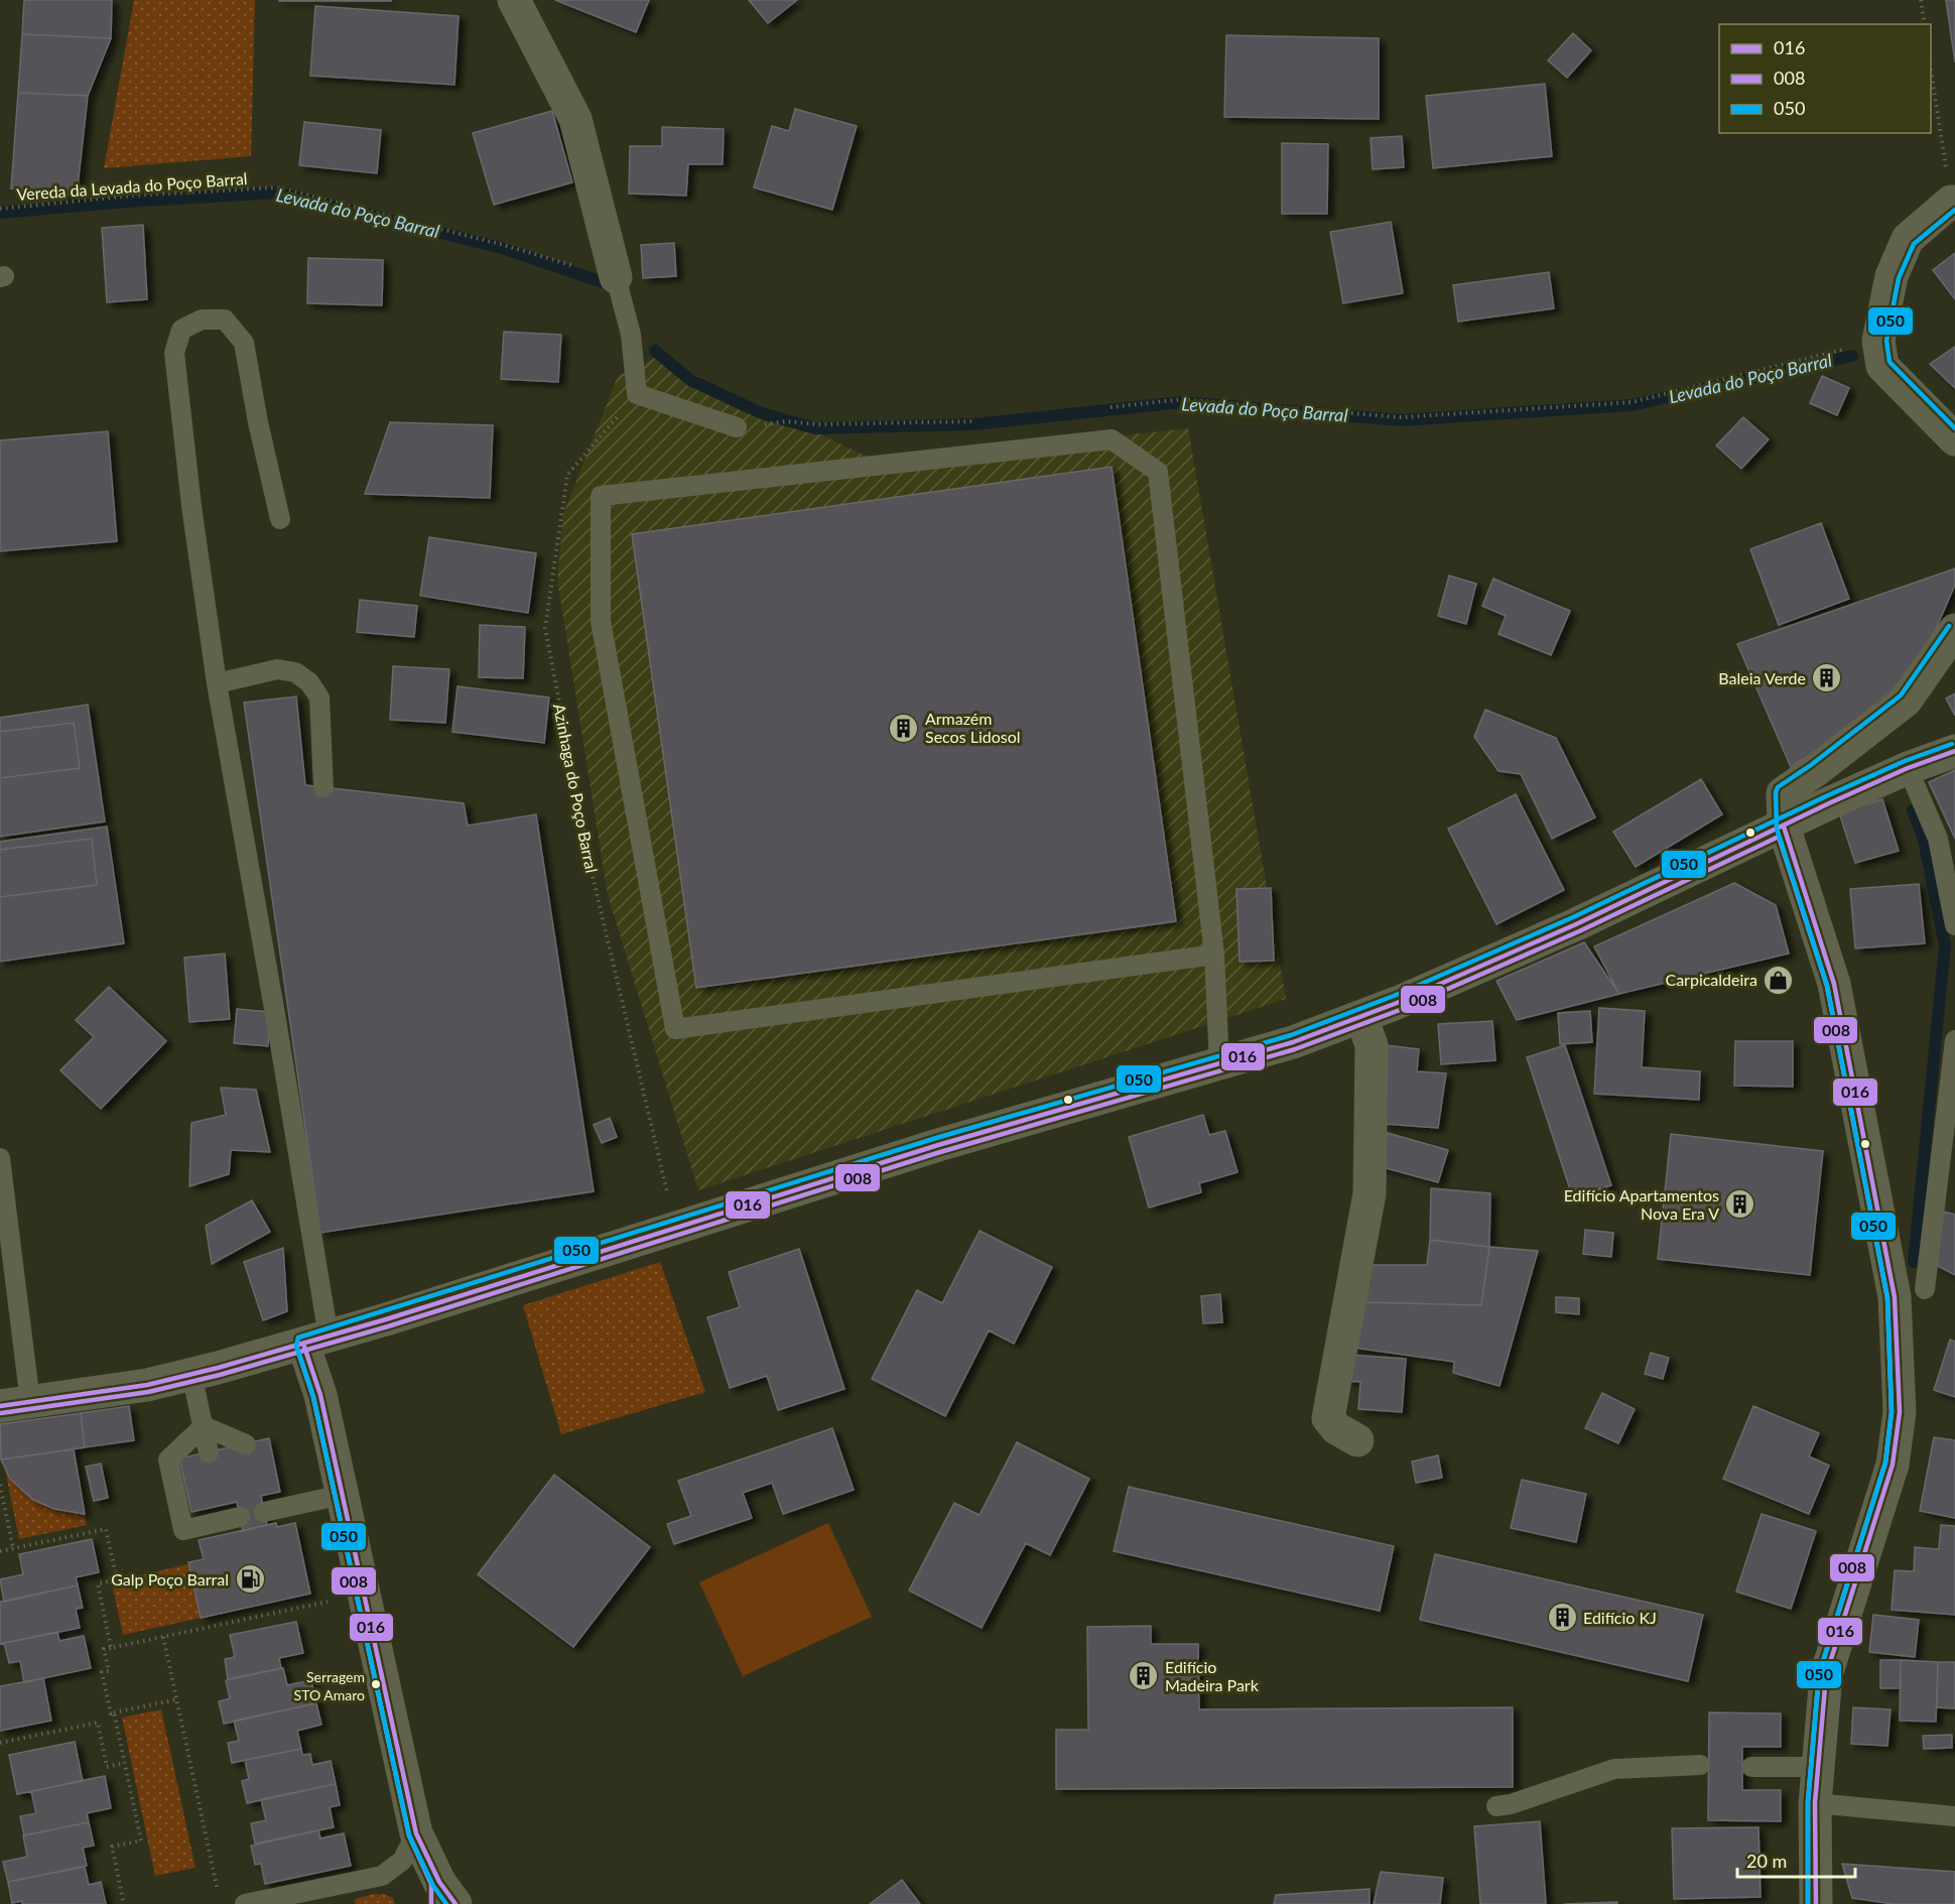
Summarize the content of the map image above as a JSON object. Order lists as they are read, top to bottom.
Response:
{
  "streets": {
    "path": ["Vereda da Levada do Poço Barral", "Azinhaga do Poço Barral"]
  },
  "water": ["Levada do Poço Barral"],
  "places": {
    "building": [
      "Baleia Verde",
      "Armazém Secos Lidosol",
      "Edifício Apartamentos Nova Era V",
      "Edifício KJ",
      "Edifício Madeira Park"
    ],
    "shop": ["Carpicaldeira"],
    "fuel station": ["Galp Poço Barral"],
    "other": ["Serragem STO Amaro"]
  },
  "lines": ["transit line 050", "transit line 016", "transit line 008"],
  "legend": ["016", "008", "050"],
  "scale_bar": "20 m"
}
